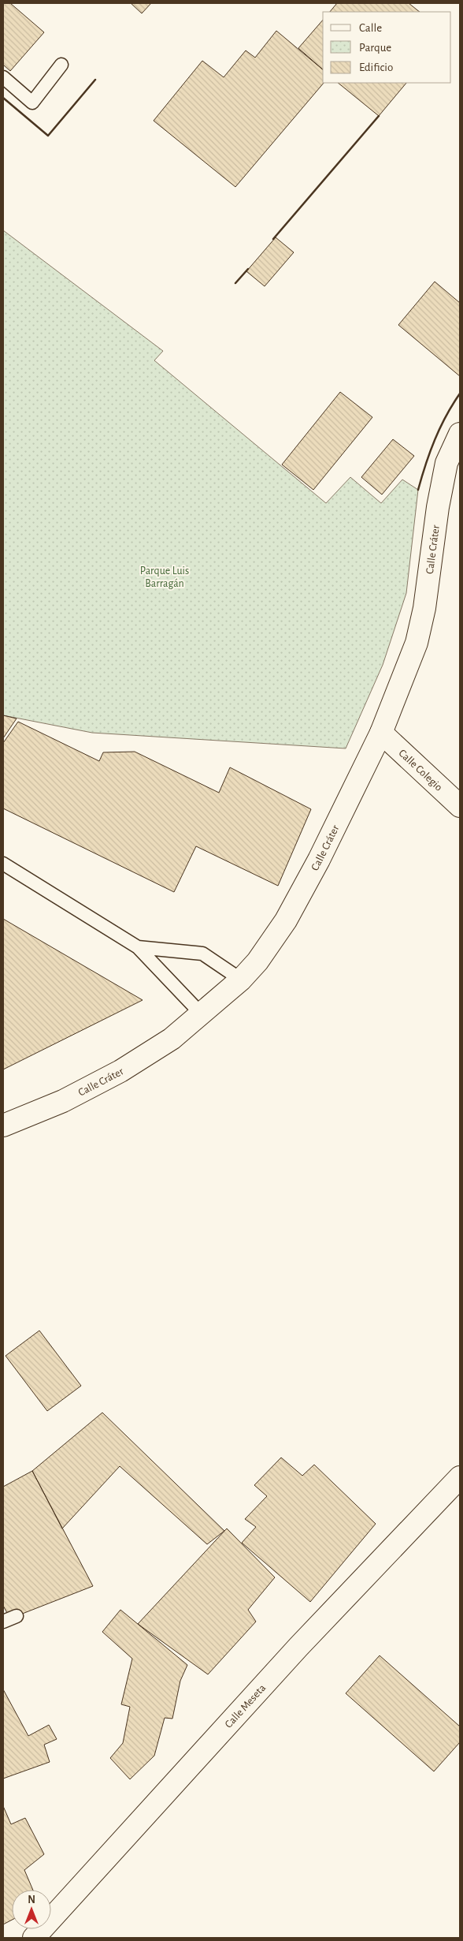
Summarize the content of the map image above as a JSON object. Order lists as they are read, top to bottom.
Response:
{
  "streets": {
    "street": ["Calle Cráter", "Calle Colegio", "Calle Meseta"]
  },
  "crossings": [
    ["Calle Cráter", "Calle Colegio"]
  ],
  "parks": ["Parque Luis Barragán"],
  "legend": ["Calle", "Parque", "Edificio"],
  "north": "top"
}
